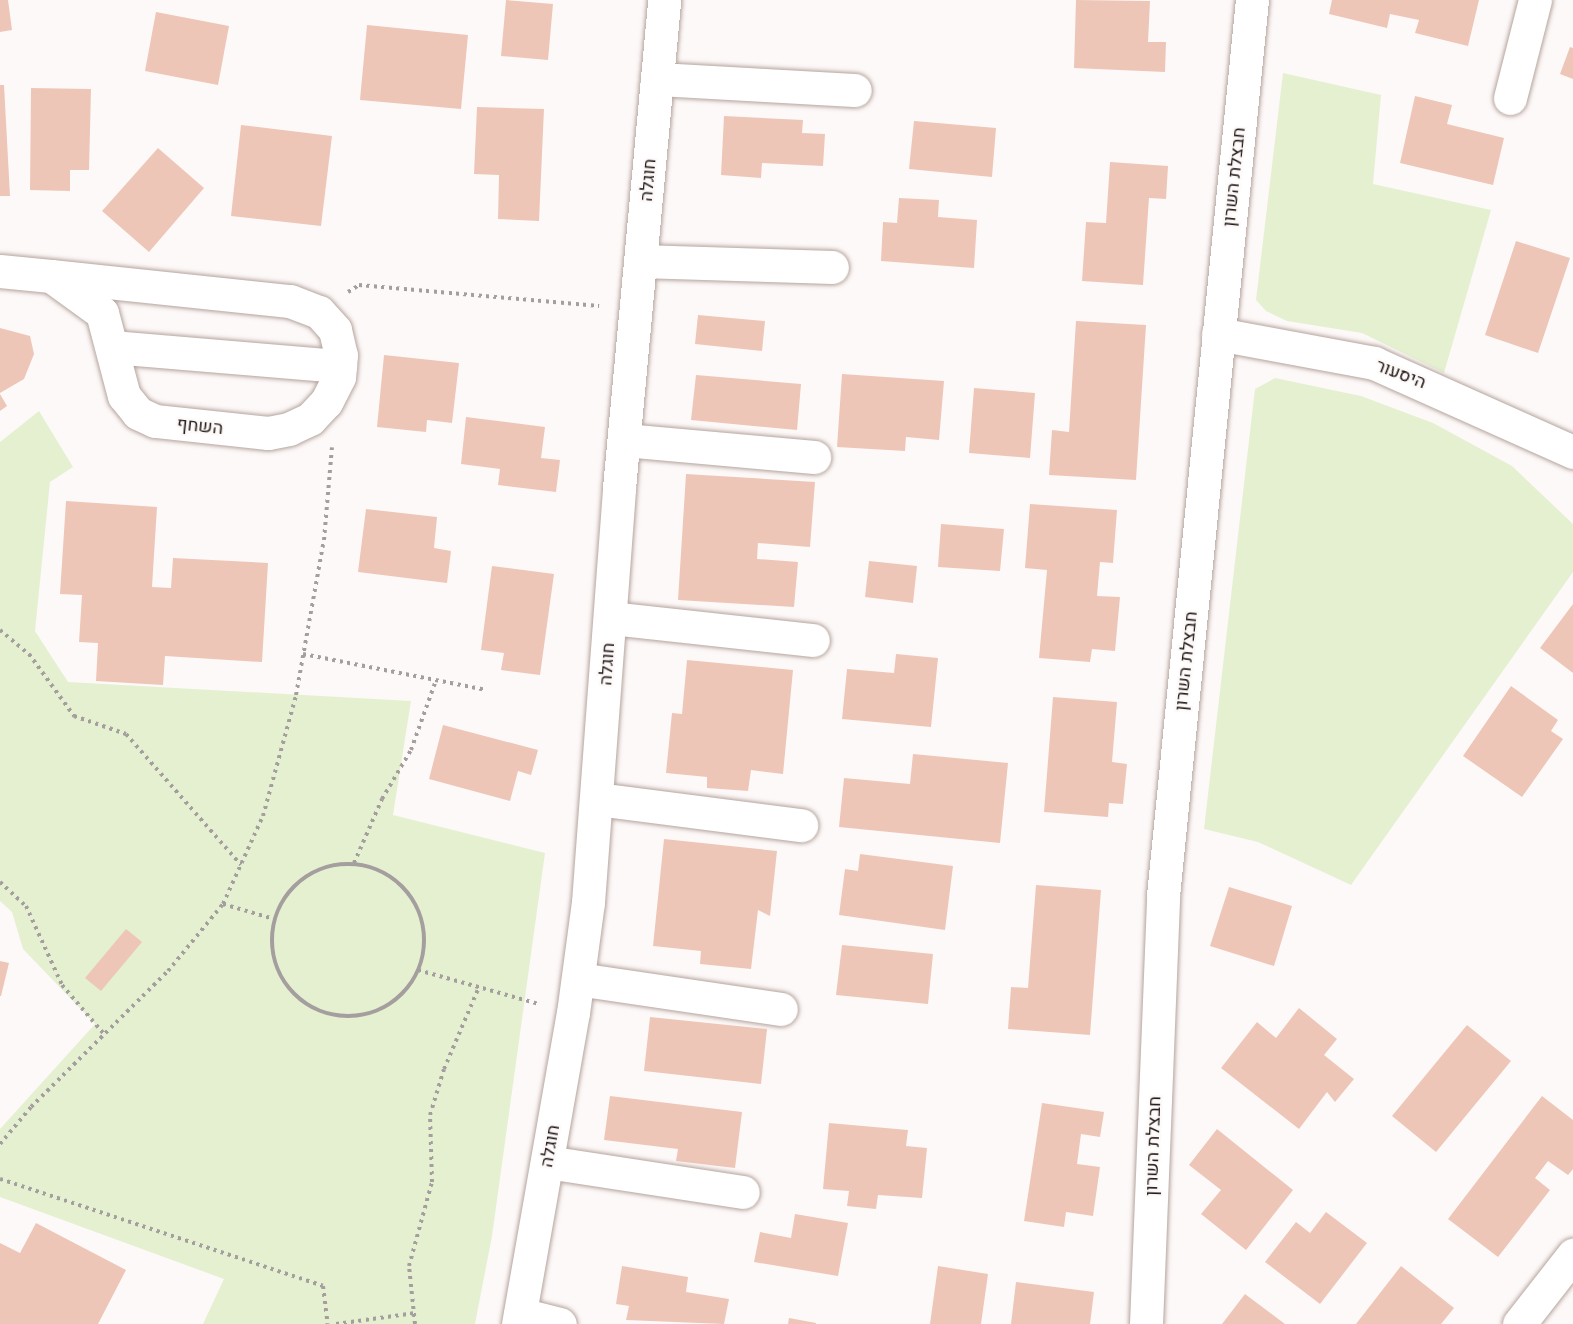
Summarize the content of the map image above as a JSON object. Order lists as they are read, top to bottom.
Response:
{
  "streets": {
    "street": [
      "חבצלת השרון",
      "חוגלה",
      "היסעור",
      "השחף"
    ]
  },
  "crossings": [
    ["חבצלת השרון", "היסעור"]
  ]
}
